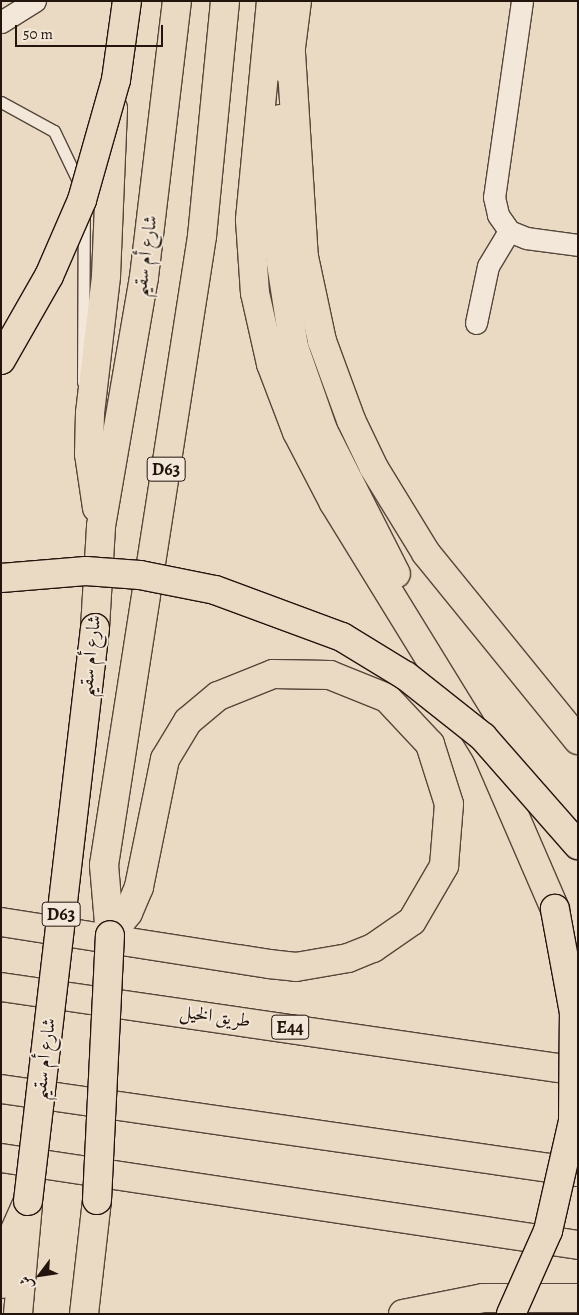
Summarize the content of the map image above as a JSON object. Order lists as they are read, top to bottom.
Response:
{
  "streets": {
    "main road": [
      "شارع أم سقيم",
      "D63",
      "طريق الخيل",
      "E44"
    ]
  },
  "scale_bar": "50 m",
  "north": "bottom left"
}
